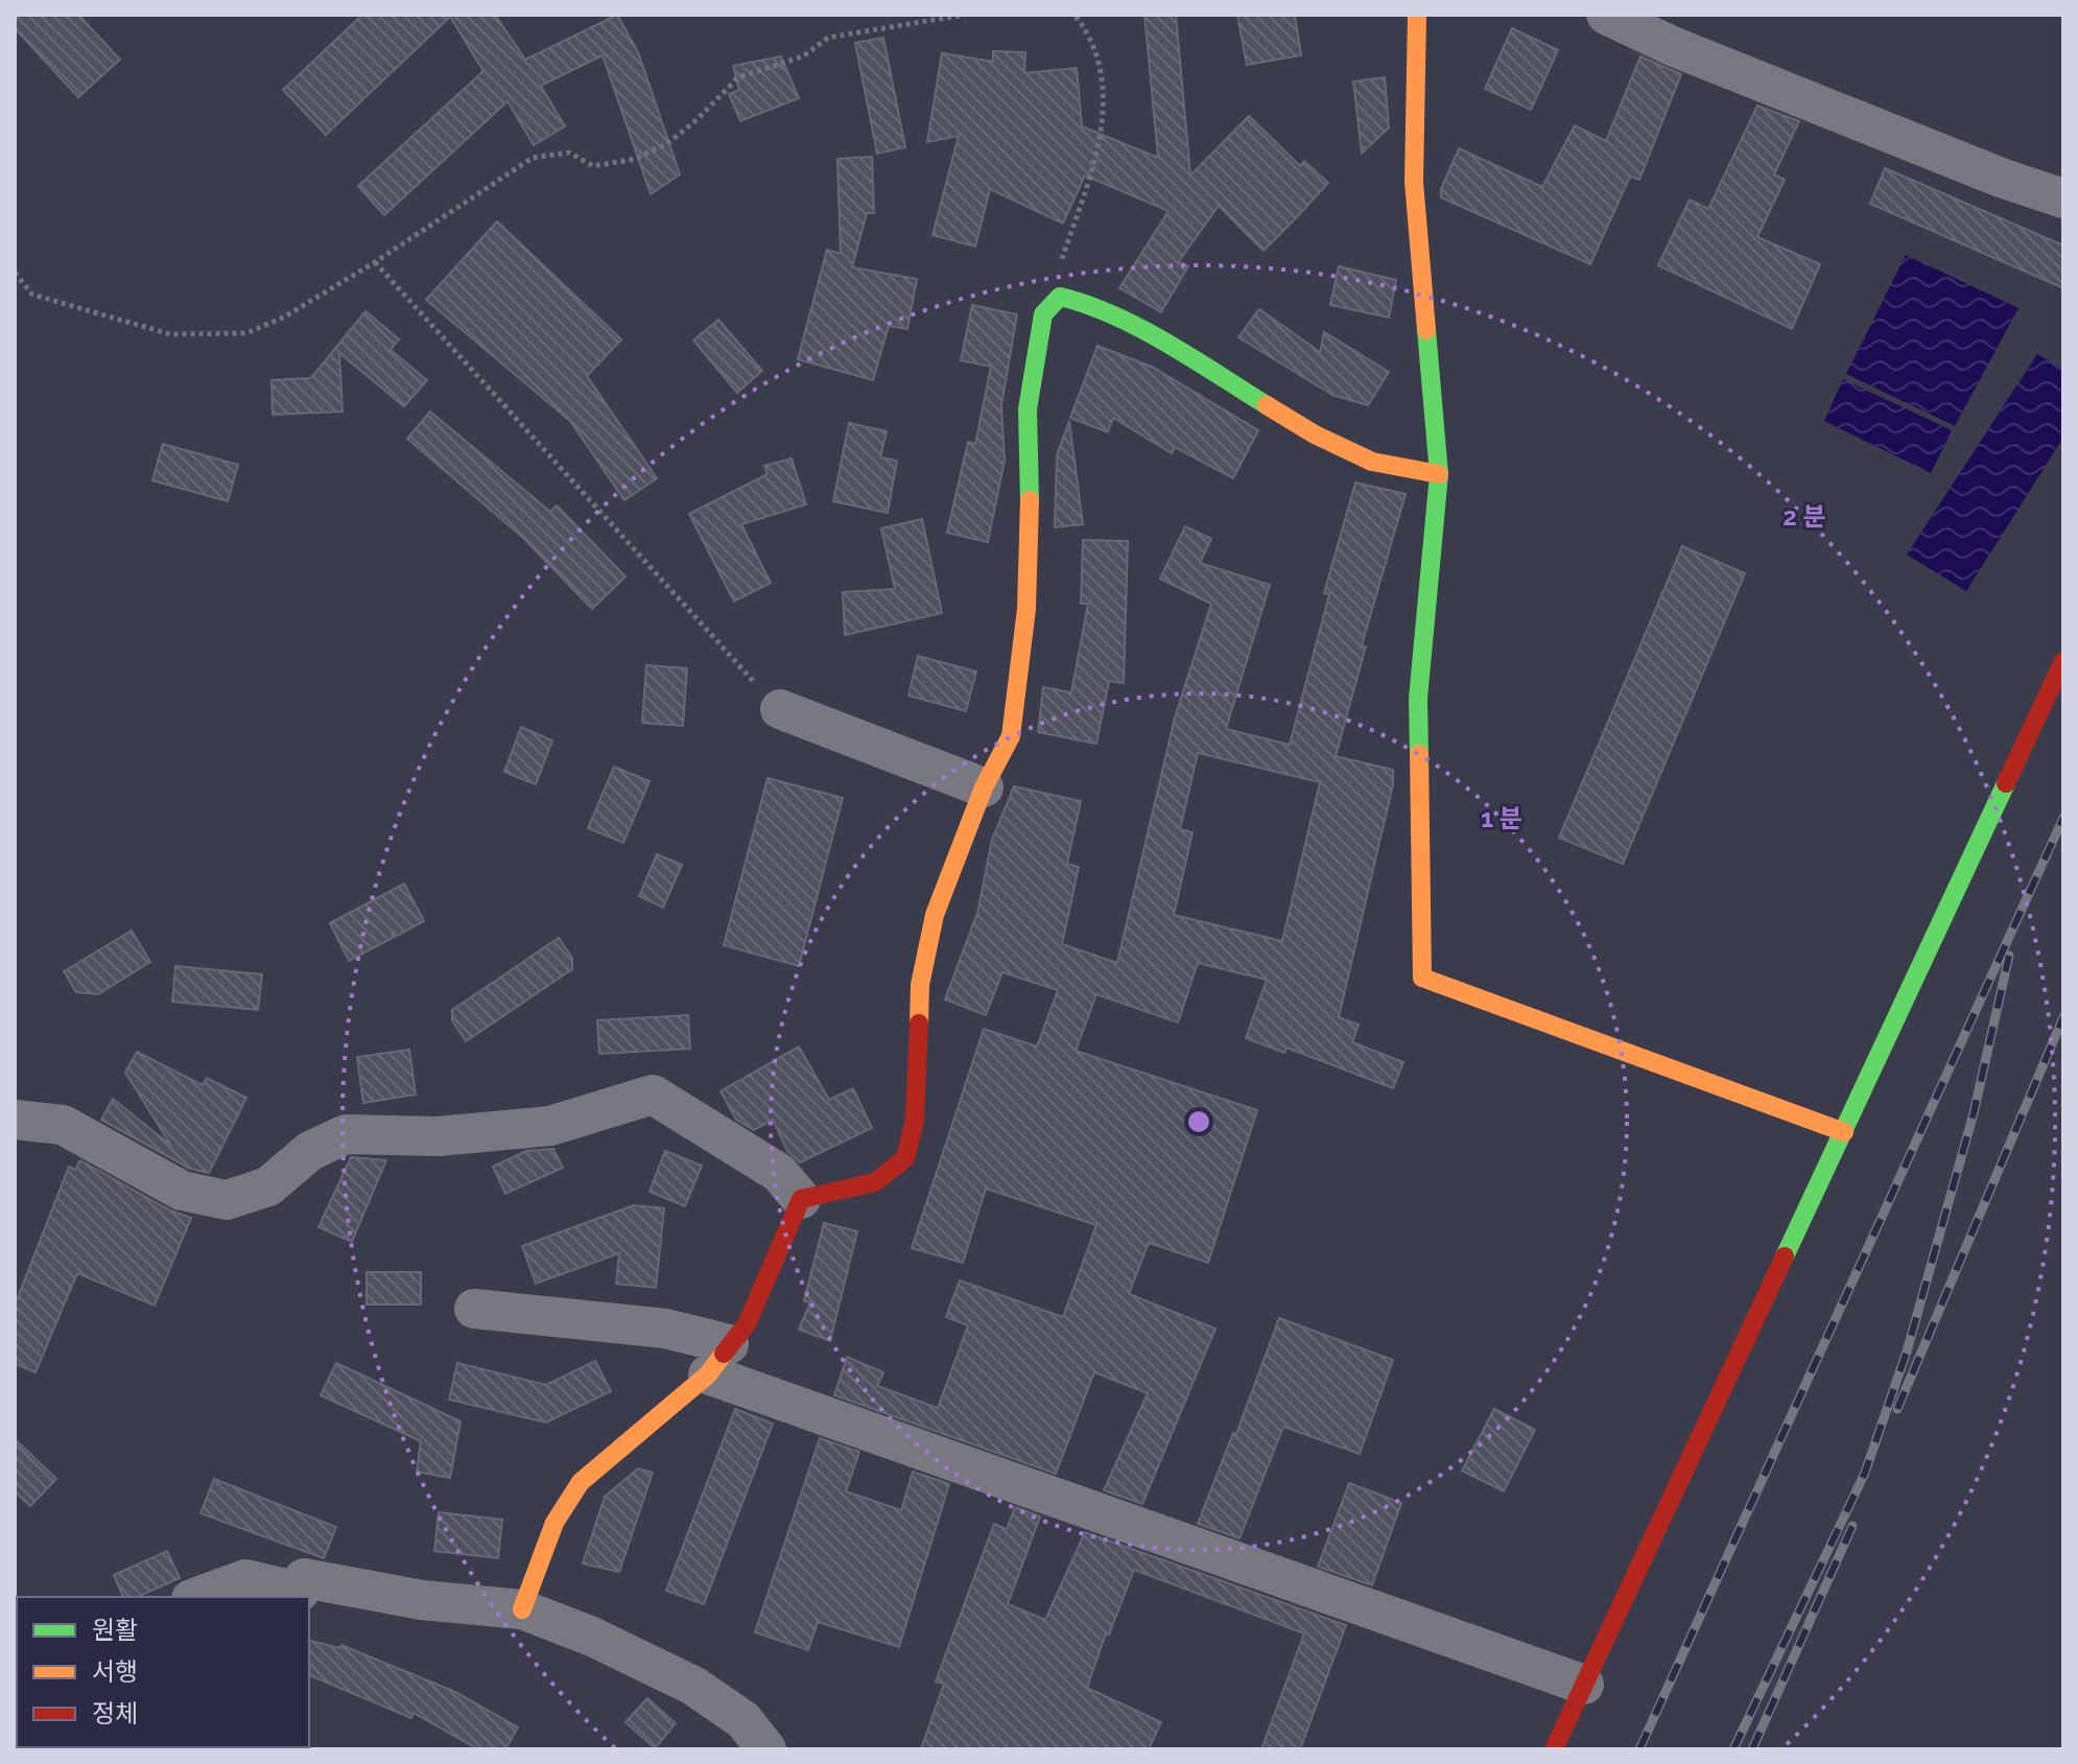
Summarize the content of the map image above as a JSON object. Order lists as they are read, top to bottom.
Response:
{
  "legend": ["원활", "서행", "정체"],
  "rings": ["2 분", "1 분"]
}
